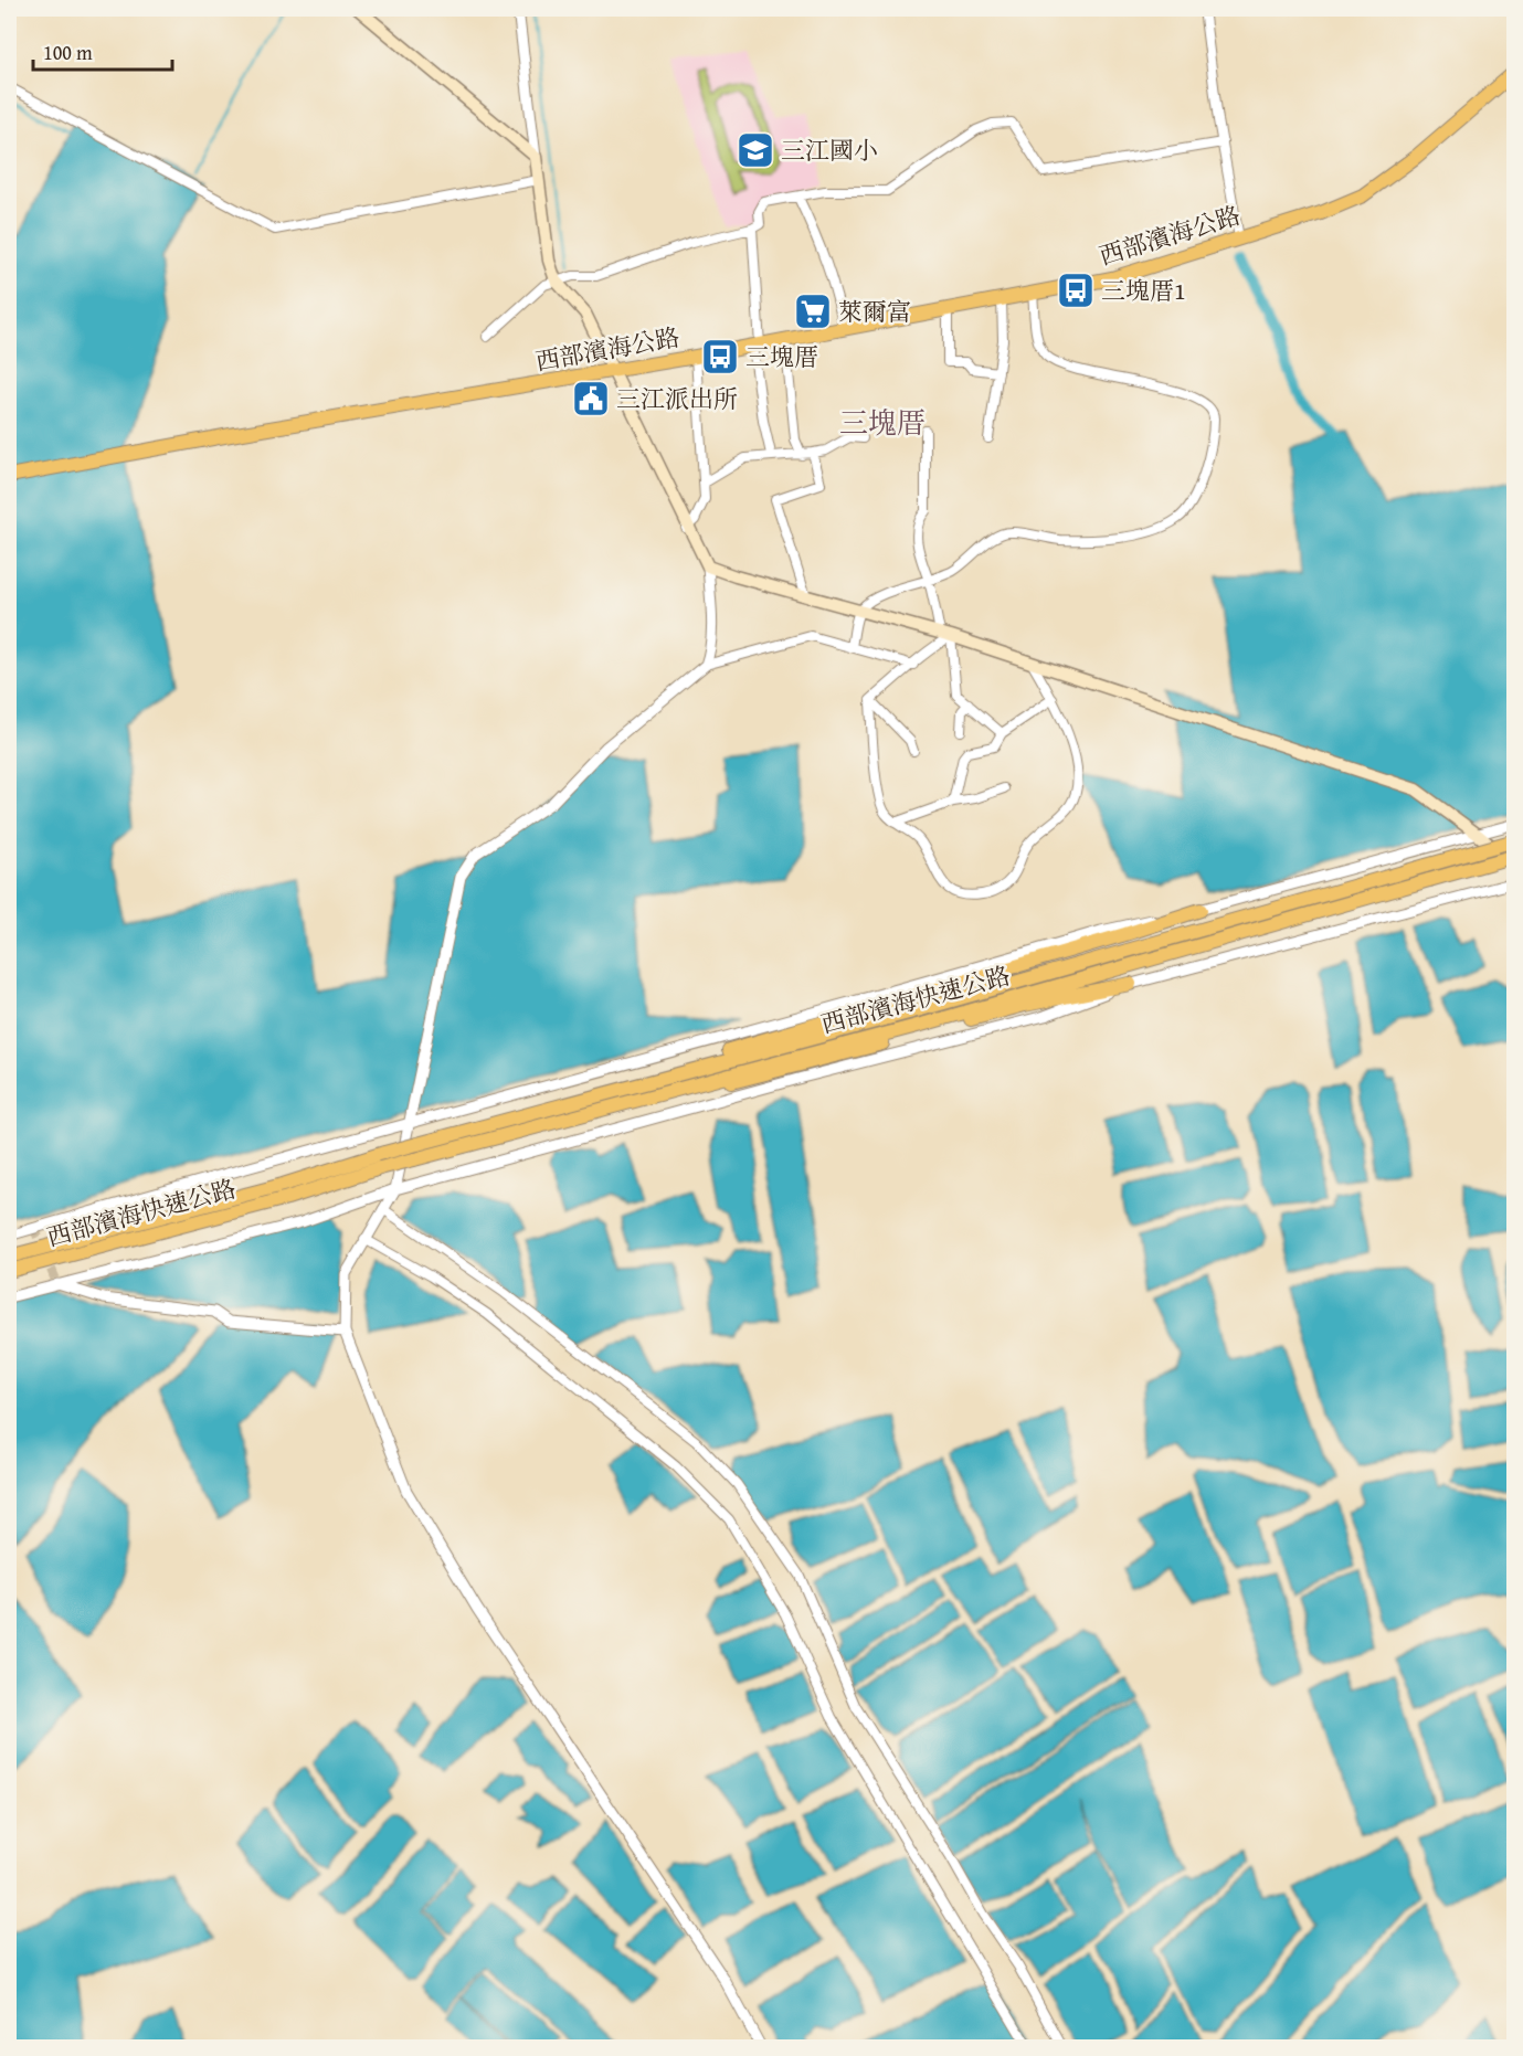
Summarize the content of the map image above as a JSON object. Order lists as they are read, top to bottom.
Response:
{
  "streets": {
    "main road": ["西部濱海公路", "西部濱海快速公路"]
  },
  "districts": ["三塊厝"],
  "places": {
    "school or university": ["三江國小"],
    "bus stop": ["三塊厝1", "三塊厝"],
    "supermarket": ["萊爾富"],
    "public building": ["三江派出所"]
  },
  "scale_bar": "100 m"
}
